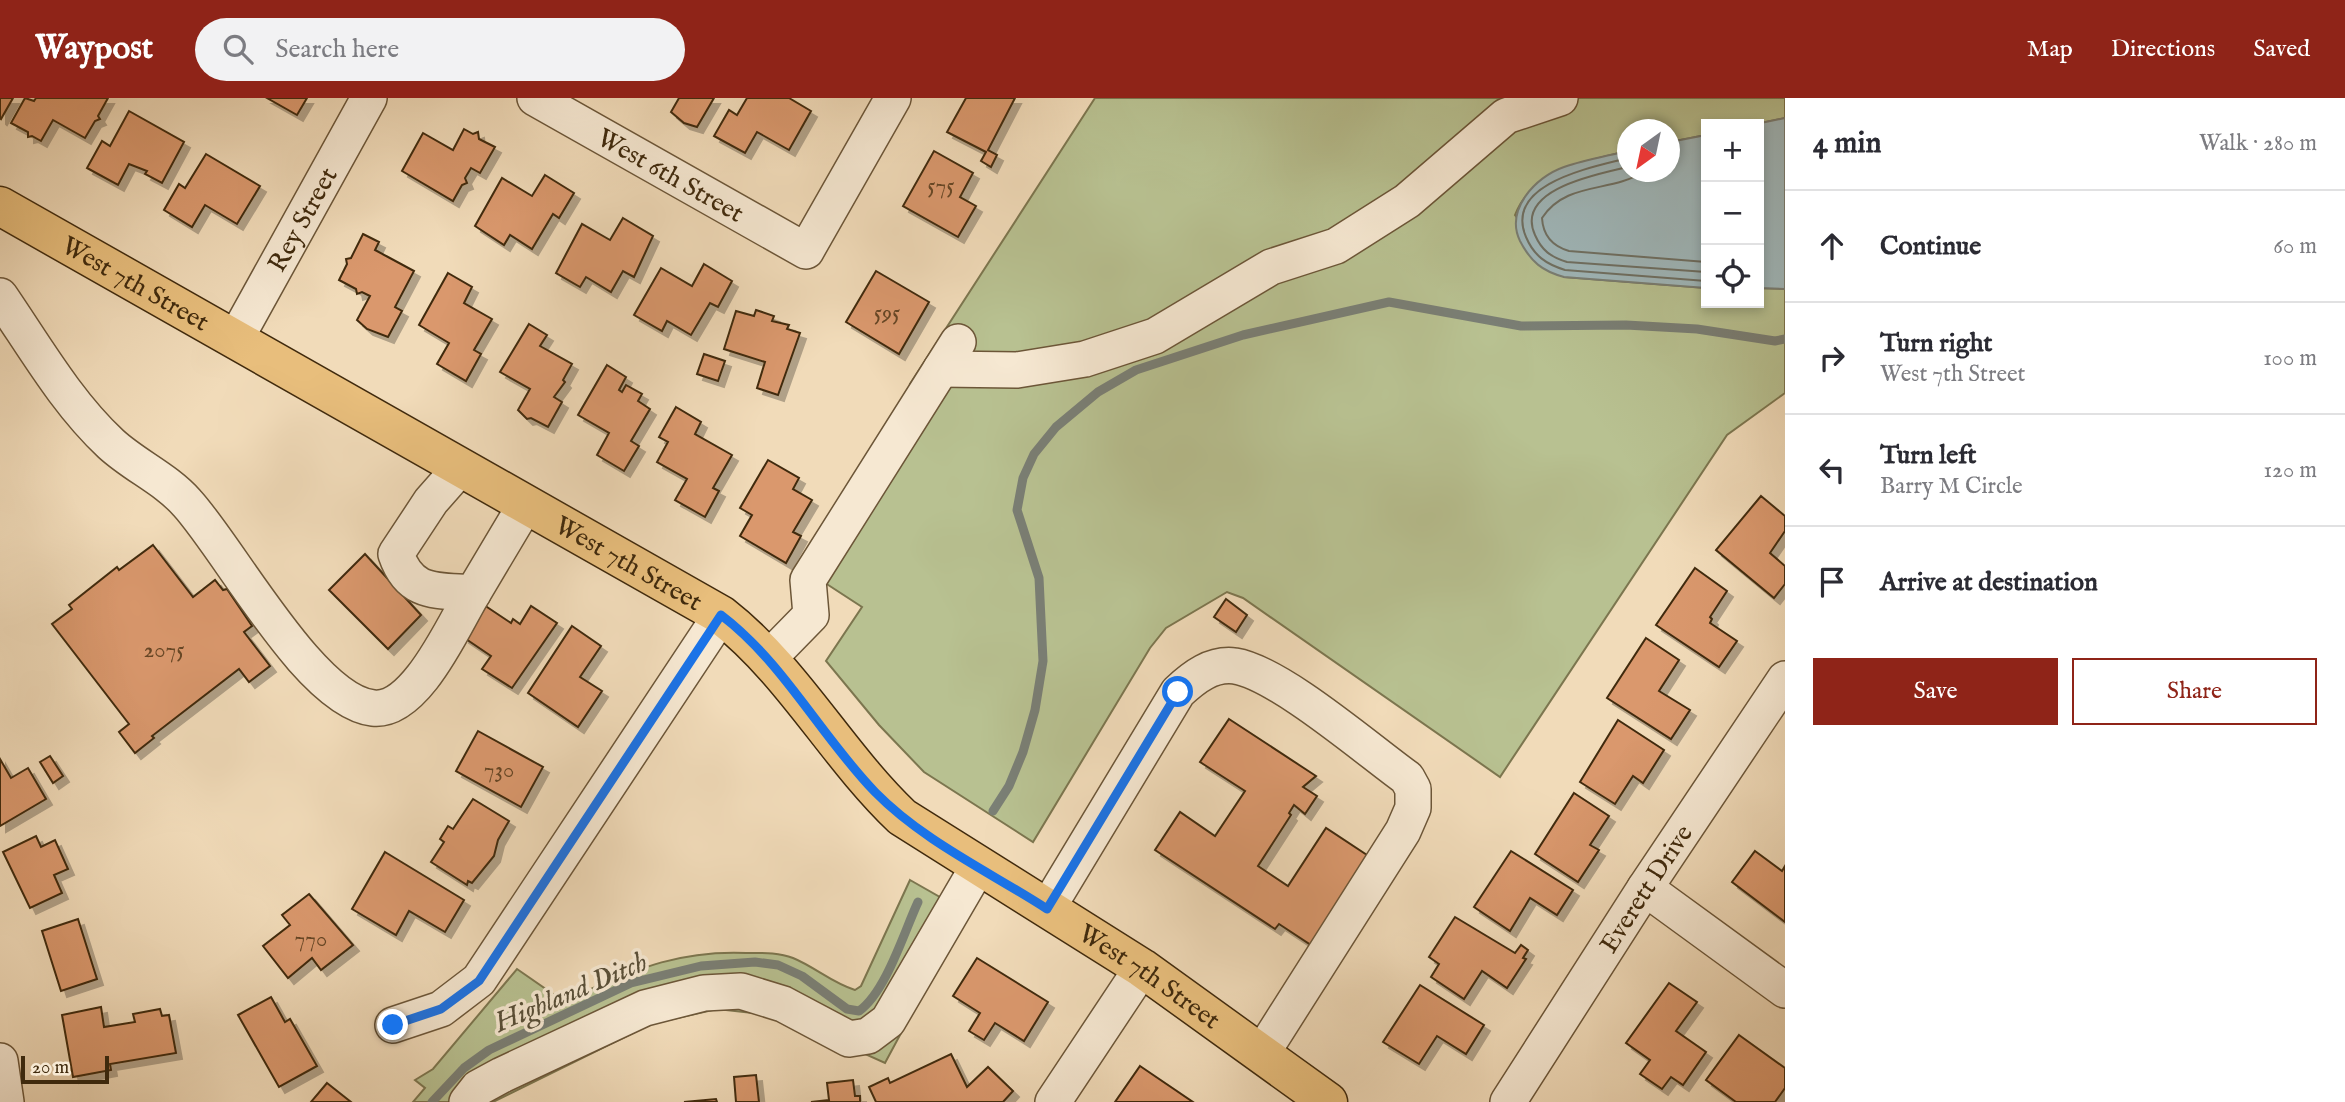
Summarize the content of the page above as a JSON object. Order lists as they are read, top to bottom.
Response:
{
  "streets": {
    "main road": ["West 7th Street"],
    "street": ["West 6th Street", "Rey Street", "Everett Drive"]
  },
  "crossings": [
    ["Rey Street", "West 7th Street"]
  ],
  "water": ["Highland Ditch"],
  "house_numbers": [
    "575",
    "595",
    "2075",
    "730",
    "770"
  ],
  "scale_bar": "20 m",
  "north": "bottom left",
  "page": {
    "header": "Waypost",
    "search": "Search here",
    "nav": ["Map", "Directions", "Saved"],
    "heading": ["4 min", "Walk · 280 m"],
    "map_buttons": ["+", "−"],
    "list": [
      ["Continue", "60 m"],
      ["Turn right", "West 7th Street", "100 m"],
      ["Turn left", "Barry M Circle", "120 m"],
      "Arrive at destination"
    ],
    "buttons": ["Save", "Share"],
    "scale": "20 m"
  }
}
